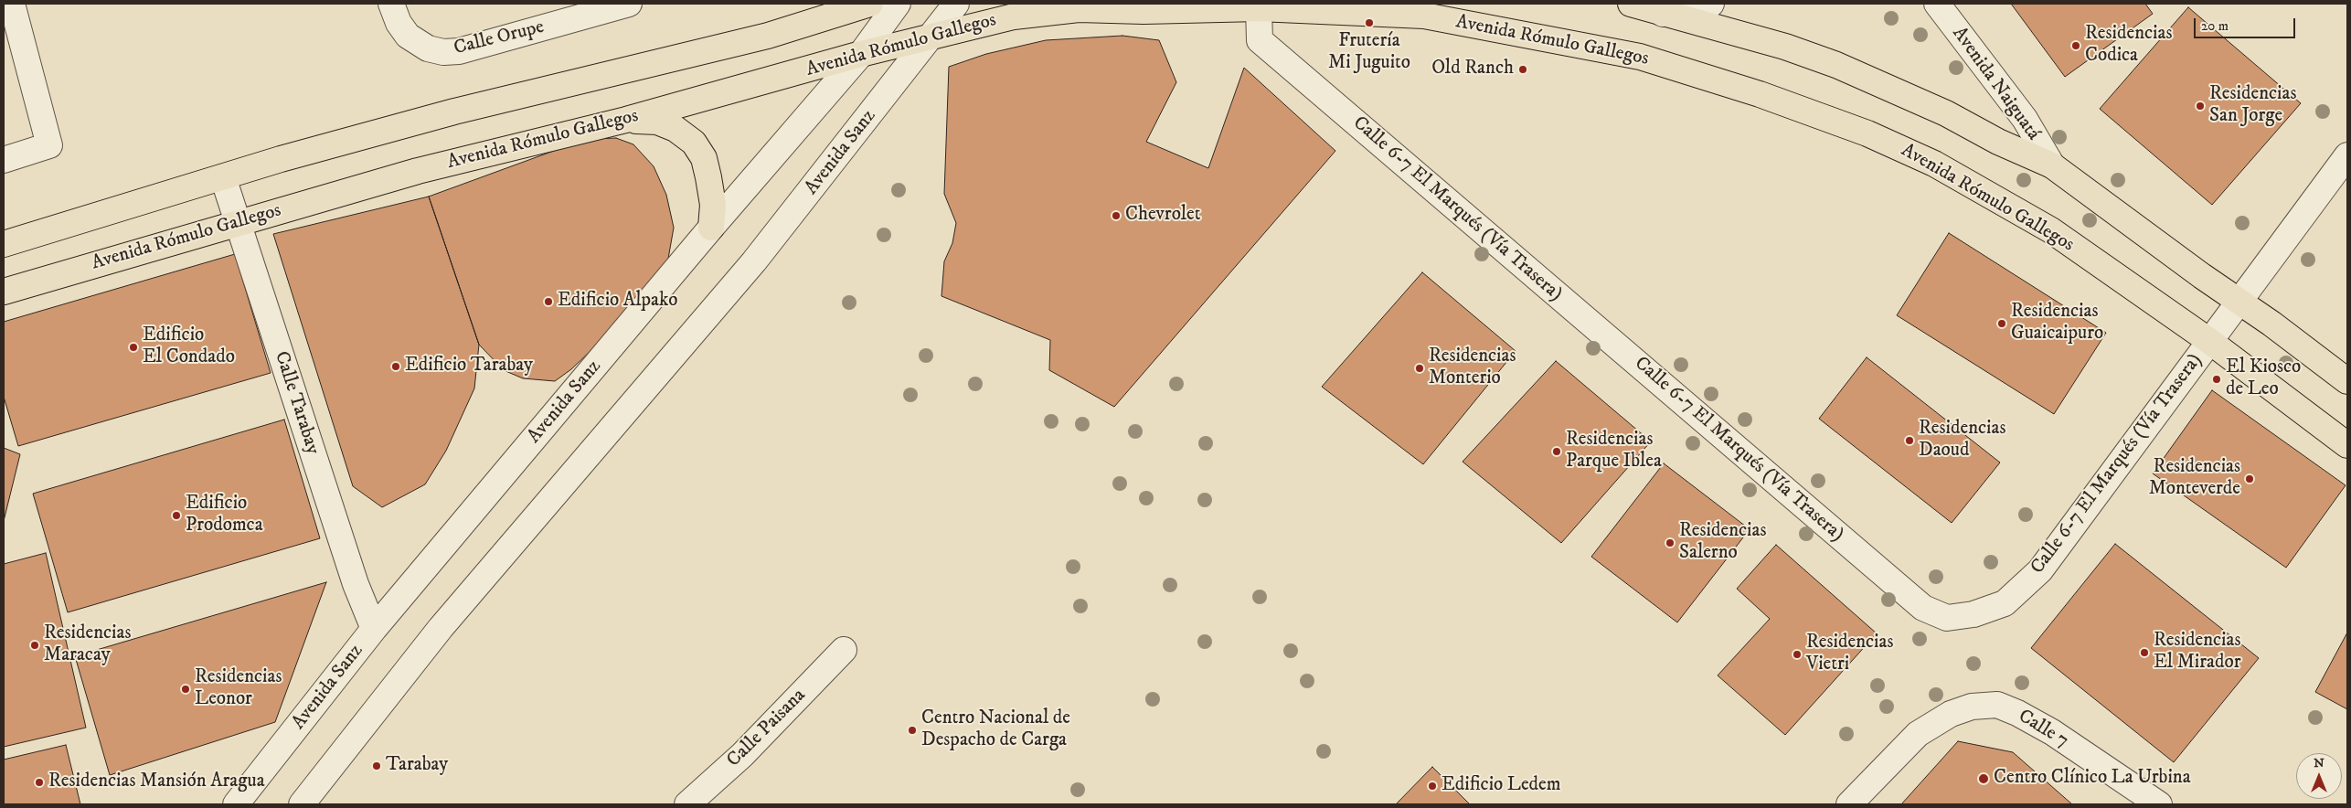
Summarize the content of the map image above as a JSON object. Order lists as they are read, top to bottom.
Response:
{
  "streets": {
    "main road": ["Avenida Rómulo Gallegos"],
    "street": [
      "Calle Orupe",
      "Avenida Naiguatá",
      "Avenida Sanz",
      "Calle 6-7 El Marqués (Vía Trasera)",
      "Calle Tarabay",
      "Calle Paisana",
      "Calle 7"
    ]
  },
  "crossings": [
    ["Avenida Rómulo Gallegos", "Avenida Sanz"],
    ["Avenida Rómulo Gallegos", "Calle 6-7 El Marqués (Vía Trasera)"],
    ["Avenida Rómulo Gallegos", "Calle Tarabay"],
    ["Avenida Sanz", "Calle Tarabay"]
  ],
  "places": [
    "Frutería Mi Juguito",
    "Residencias Codica",
    "Old Ranch",
    "Residencias San Jorge",
    "Chevrolet",
    "Edificio Alpako",
    "Residencias Guaicaipuro",
    "Edificio El Condado",
    "Edificio Tarabay",
    "Residencias Monterio",
    "El Kiosco de Leo",
    "Residencias Daoud",
    "Residencias Parque Iblea",
    "Residencias Monteverde",
    "Edificio Prodomca",
    "Residencias Salerno",
    "Residencias Maracay",
    "Residencias El Mirador",
    "Residencias Vietri",
    "Residencias Leonor",
    "Centro Nacional de Despacho de Carga",
    "Tarabay",
    "Centro Clínico La Urbina",
    "Residencias Mansión Aragua",
    "Edificio Ledem"
  ],
  "scale_bar": "20 m",
  "north": "top"
}
